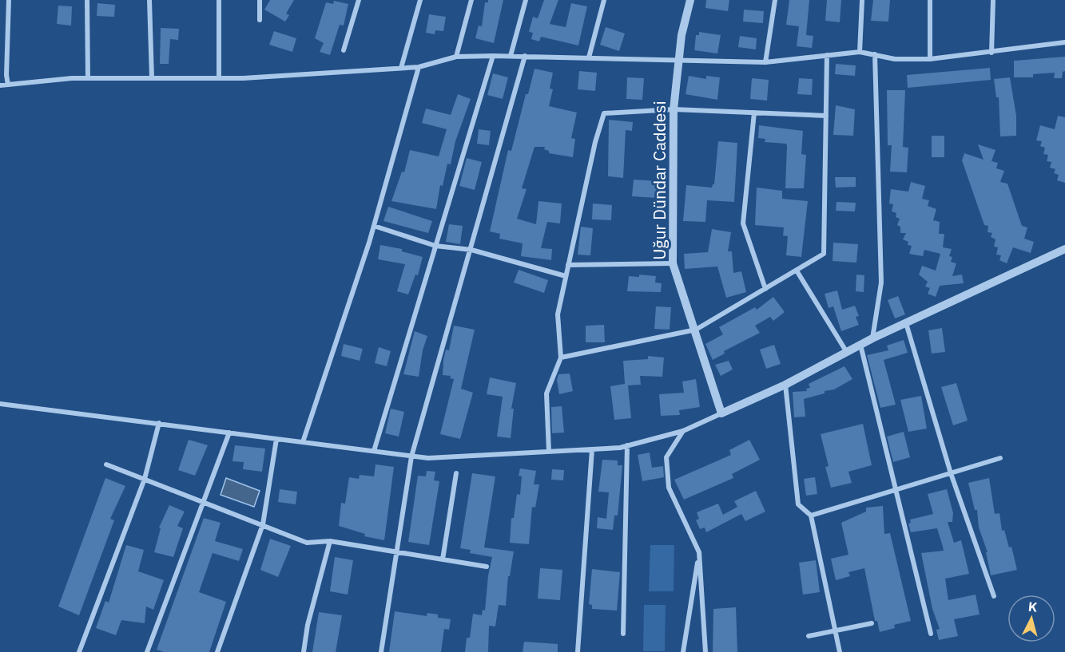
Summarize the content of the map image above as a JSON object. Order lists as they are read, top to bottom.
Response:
{
  "streets": {
    "street": ["Uğur Dündar Caddesi"]
  },
  "north": "top"
}
